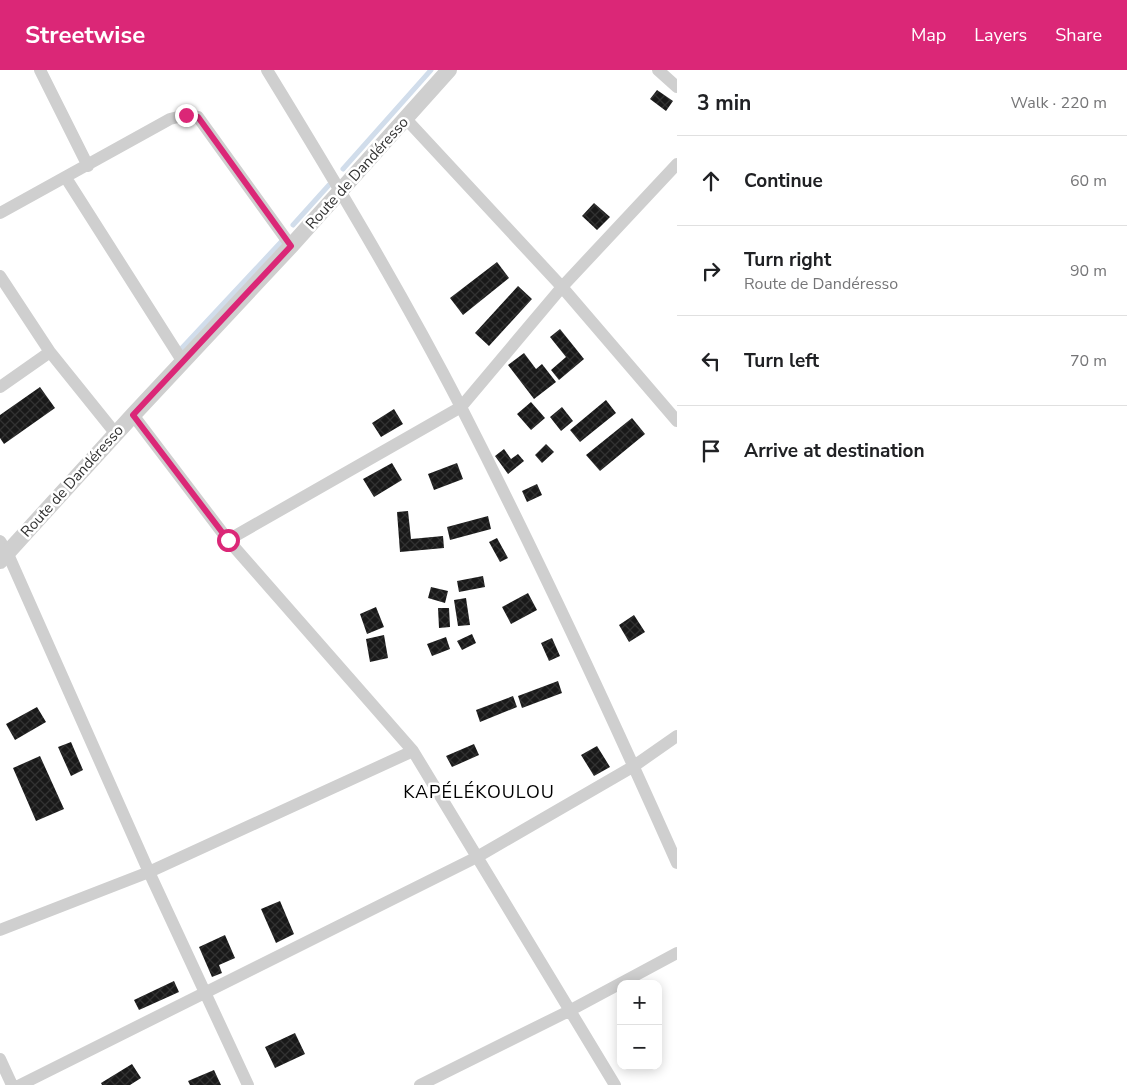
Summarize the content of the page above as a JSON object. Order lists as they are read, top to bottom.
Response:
{
  "streets": {
    "street": ["Route de Dandéresso"]
  },
  "districts": ["KAPÉLÉKOULOU"],
  "page": {
    "header": "Streetwise",
    "nav": ["Map", "Layers", "Share"],
    "heading": ["3 min", "Walk · 220 m"],
    "list": [
      ["Continue", "60 m"],
      ["Turn right", "Route de Dandéresso", "90 m"],
      ["Turn left", "70 m"],
      "Arrive at destination"
    ],
    "map_buttons": ["+", "−"]
  }
}
